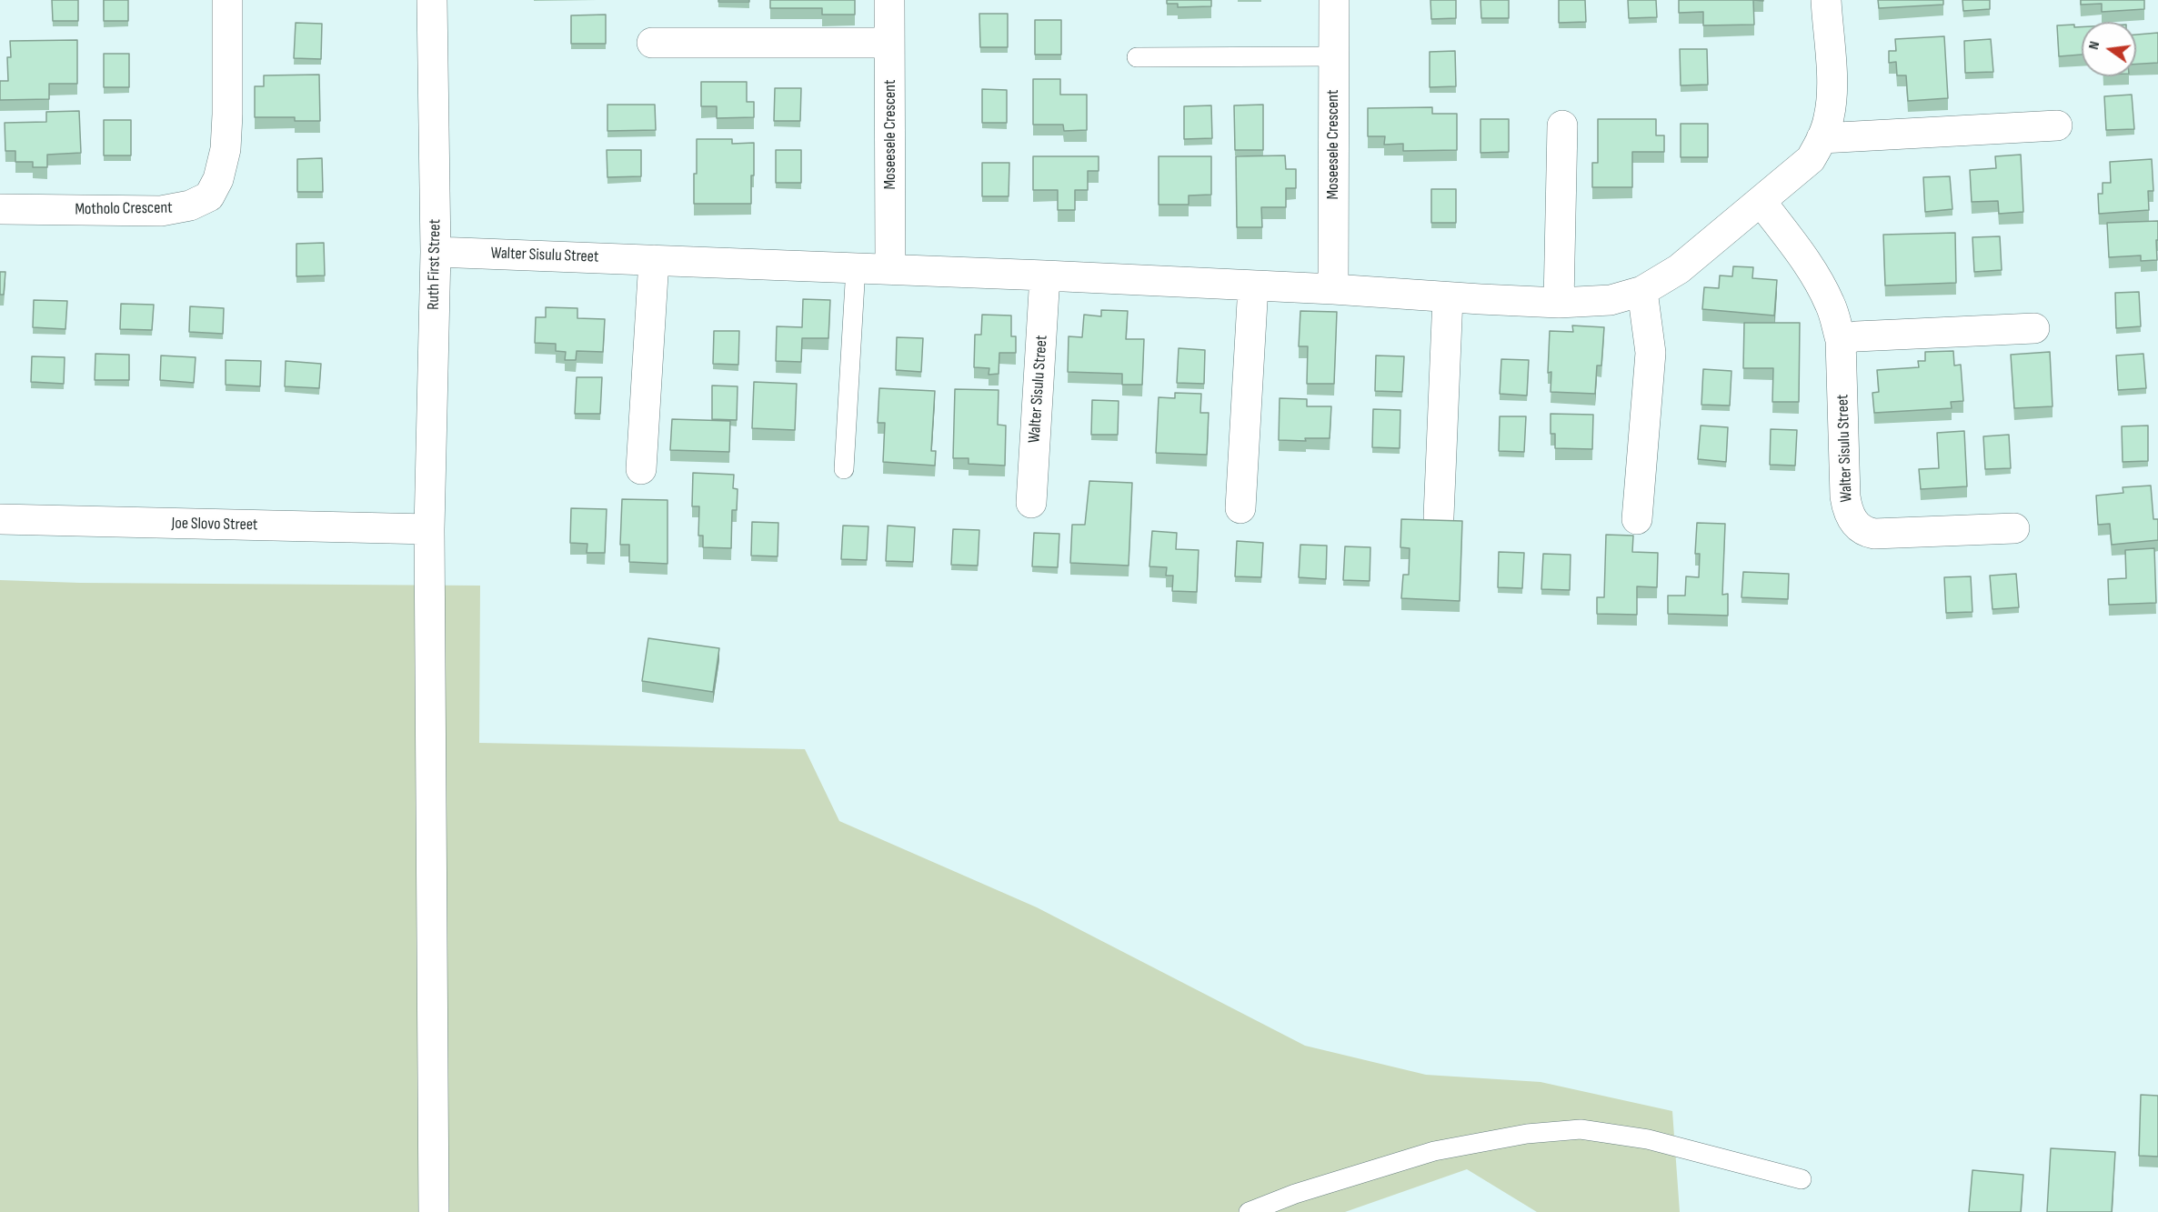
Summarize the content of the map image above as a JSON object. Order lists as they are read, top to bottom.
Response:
{
  "streets": {
    "street": [
      "Moseesele Crescent",
      "Motholo Crescent",
      "Walter Sisulu Street",
      "Ruth First Street",
      "Joe Slovo Street"
    ]
  },
  "crossings": [
    ["Moseesele Crescent", "Walter Sisulu Street"],
    ["Walter Sisulu Street", "Ruth First Street"],
    ["Ruth First Street", "Joe Slovo Street"]
  ],
  "north": "left"
}
